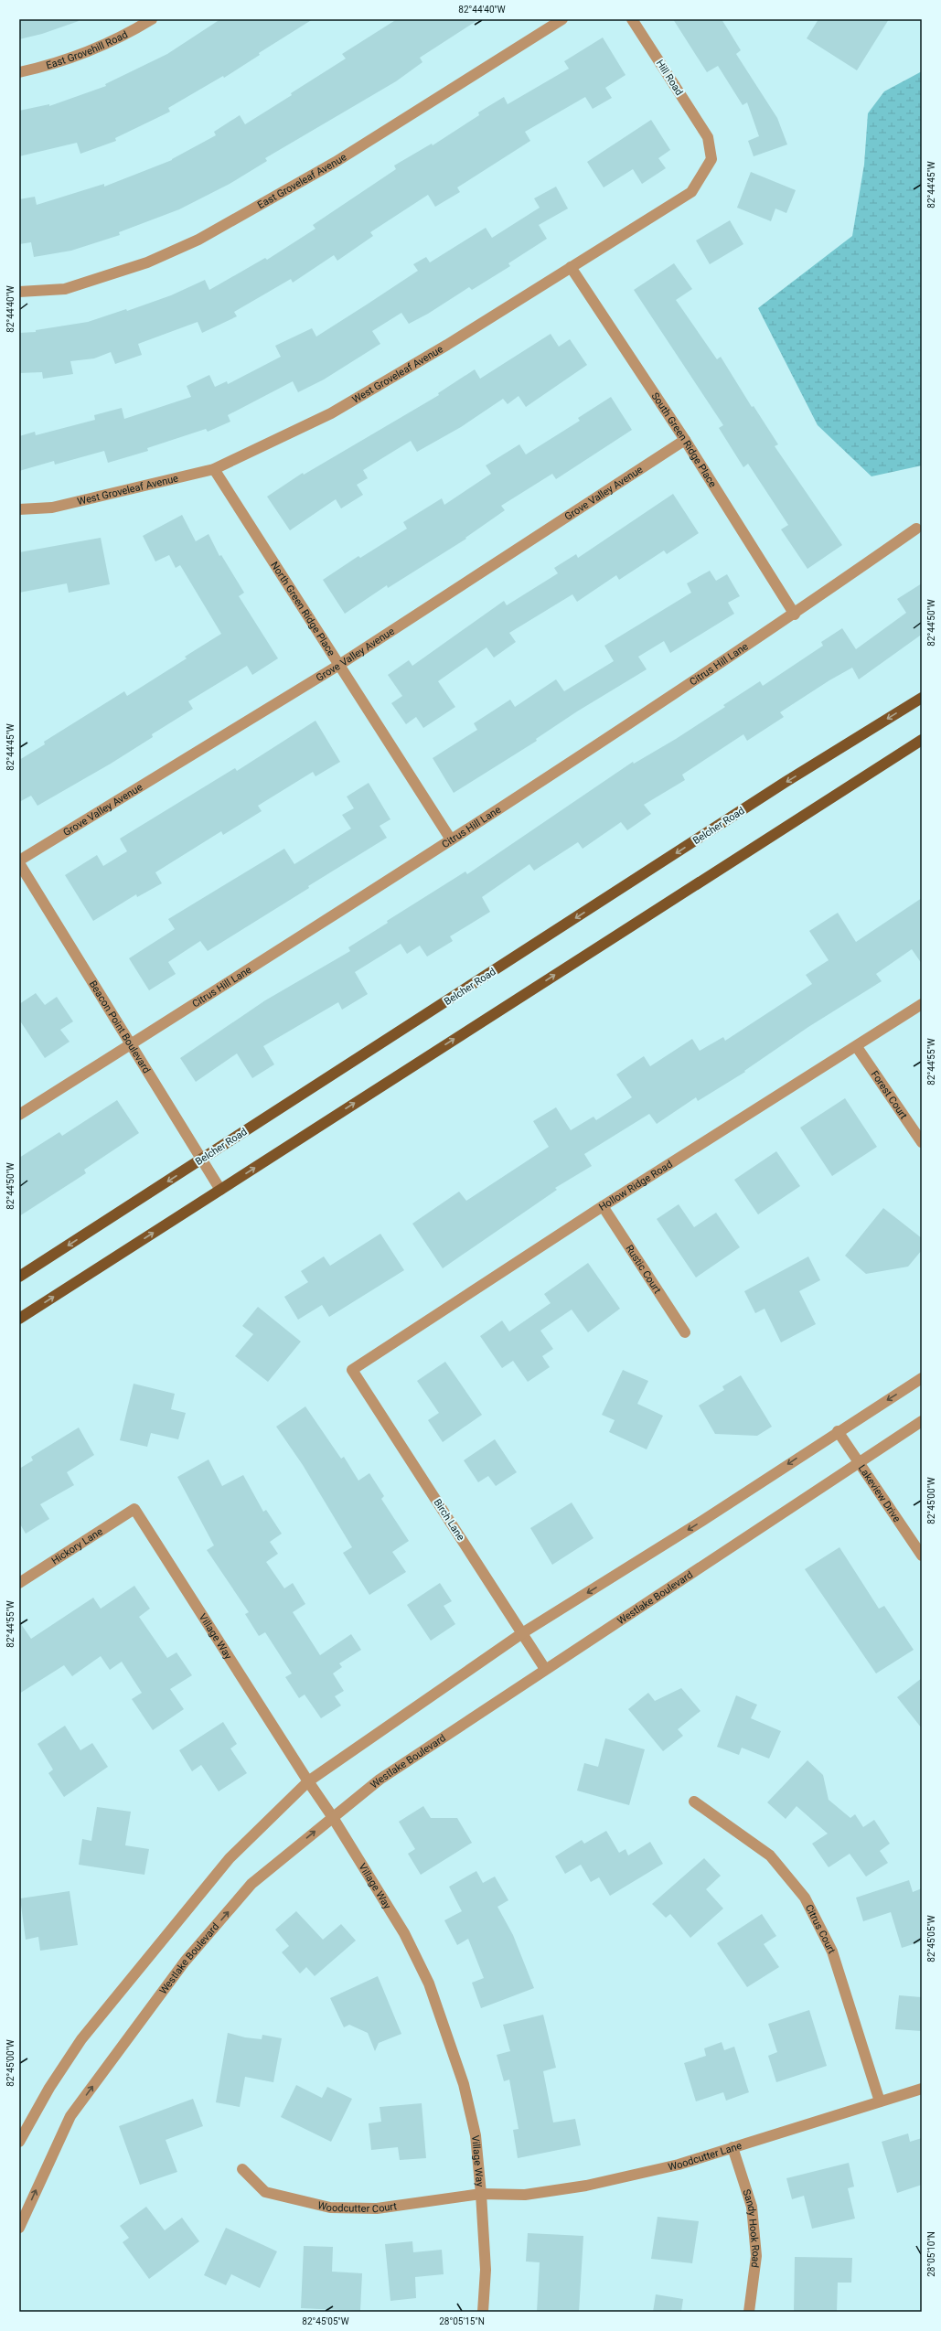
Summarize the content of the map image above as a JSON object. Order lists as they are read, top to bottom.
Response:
{
  "streets": {
    "main road": ["Belcher Road"],
    "street": [
      "East Grovehill Road",
      "Hill Road",
      "East Groveleaf Avenue",
      "West Groveleaf Avenue",
      "South Green Ridge Place",
      "Grove Valley Avenue",
      "North Green Ridge Place",
      "Citrus Hill Lane",
      "Beacon Point Boulevard",
      "Forest Court",
      "Hollow Ridge Road",
      "Rustic Court",
      "Lakeview Drive",
      "Birch Lane",
      "Hickory Lane",
      "Westlake Boulevard",
      "Village Way",
      "Citrus Court",
      "Woodcutter Lane",
      "Woodcutter Court",
      "Sandy Hook Road"
    ]
  },
  "crossings": [
    ["Hill Road", "West Groveleaf Avenue"],
    ["West Groveleaf Avenue", "South Green Ridge Place"],
    ["West Groveleaf Avenue", "North Green Ridge Place"],
    ["South Green Ridge Place", "Grove Valley Avenue"],
    ["South Green Ridge Place", "Citrus Hill Lane"],
    ["Grove Valley Avenue", "North Green Ridge Place"],
    ["Grove Valley Avenue", "Beacon Point Boulevard"],
    ["North Green Ridge Place", "Citrus Hill Lane"],
    ["Citrus Hill Lane", "Beacon Point Boulevard"],
    ["Belcher Road", "Beacon Point Boulevard"],
    ["Forest Court", "Hollow Ridge Road"],
    ["Hollow Ridge Road", "Rustic Court"],
    ["Hollow Ridge Road", "Birch Lane"],
    ["Lakeview Drive", "Westlake Boulevard"],
    ["Birch Lane", "Westlake Boulevard"],
    ["Hickory Lane", "Village Way"],
    ["Westlake Boulevard", "Village Way"],
    ["Village Way", "Woodcutter Lane"],
    ["Village Way", "Woodcutter Court"],
    ["Citrus Court", "Woodcutter Lane"],
    ["Woodcutter Lane", "Woodcutter Court"],
    ["Woodcutter Lane", "Sandy Hook Road"]
  ],
  "coordinates": [
    "82°44'40\"W",
    "82°44'45\"W",
    "82°44'50\"W",
    "82°44'55\"W",
    "82°45'00\"W",
    "82°45'05\"W",
    "28°05'10\"N",
    "28°05'15\"N"
  ]
}
